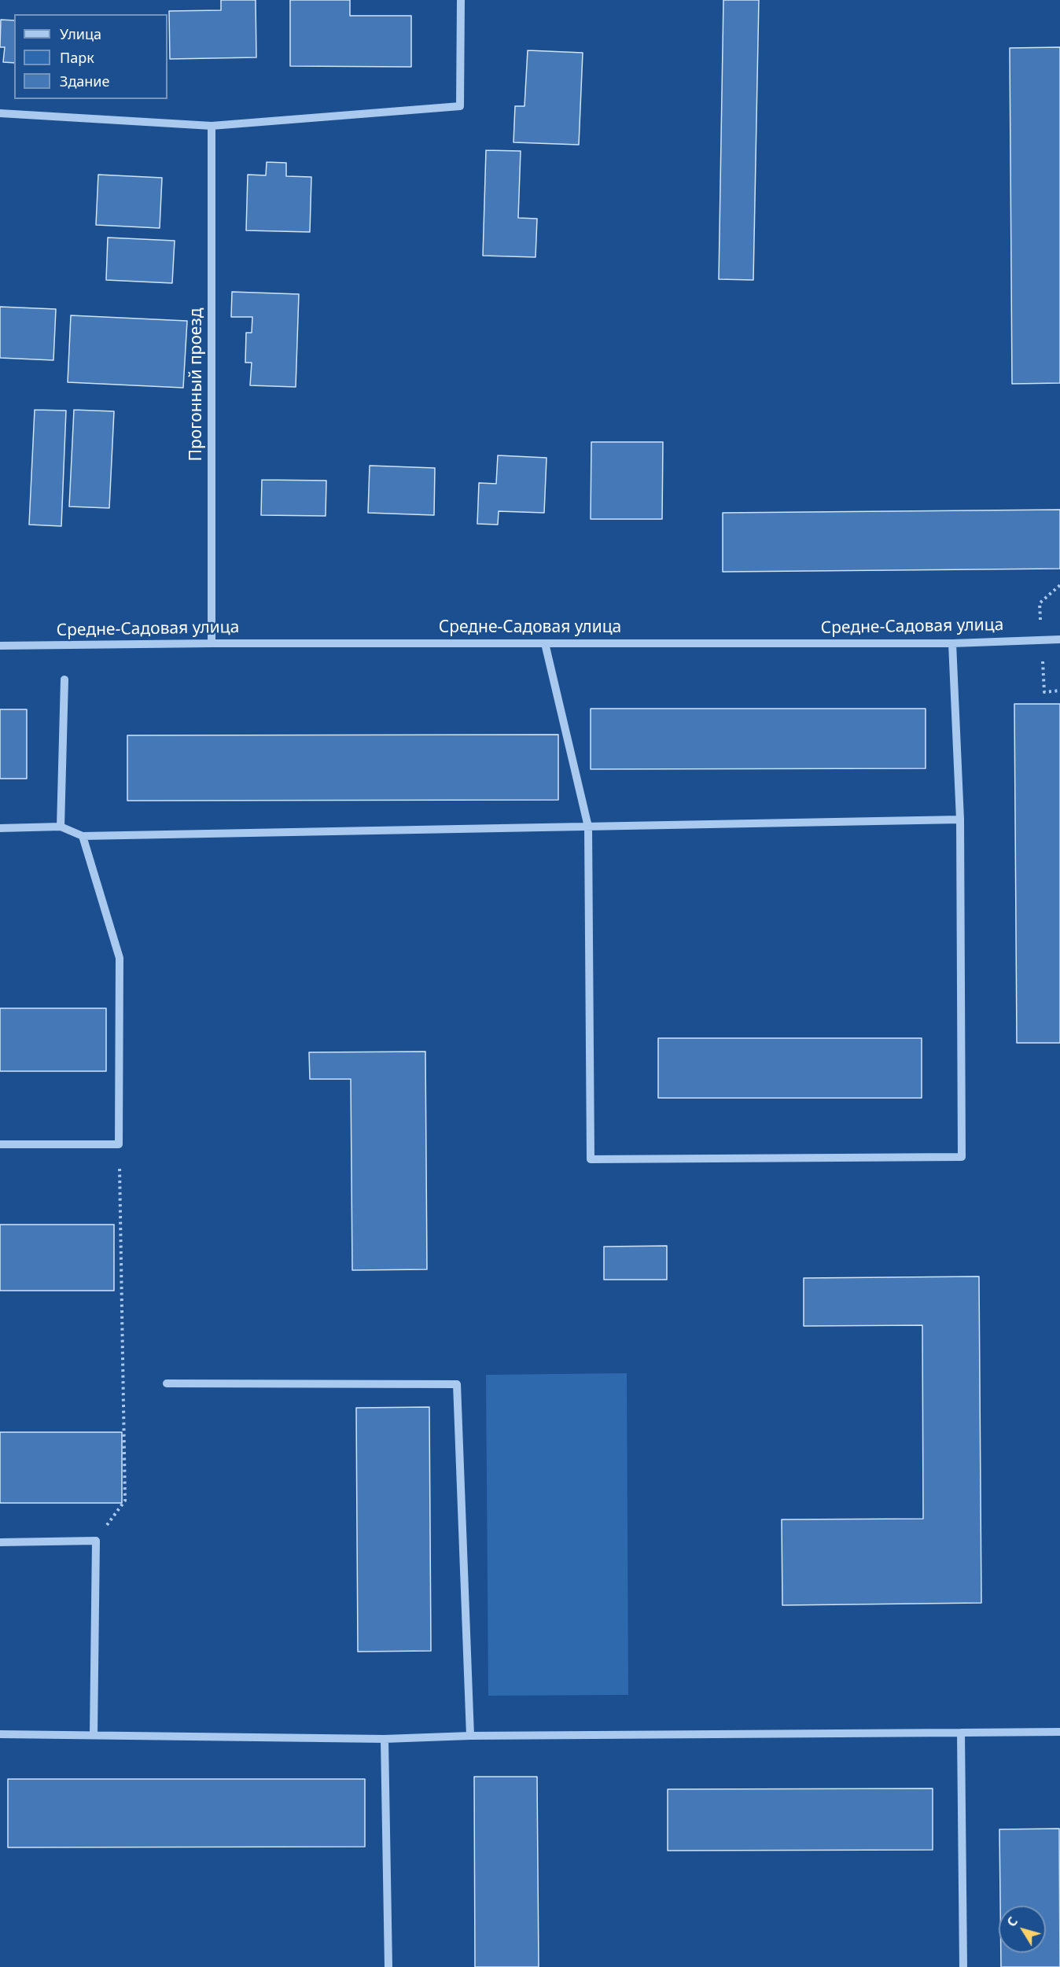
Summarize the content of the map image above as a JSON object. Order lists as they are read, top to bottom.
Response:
{
  "streets": {
    "street": ["Прогонный проезд", "Средне-Садовая улица"]
  },
  "crossings": [
    ["Прогонный проезд", "Средне-Садовая улица"]
  ],
  "legend": ["Улица", "Парк", "Здание"],
  "north": "top left"
}
